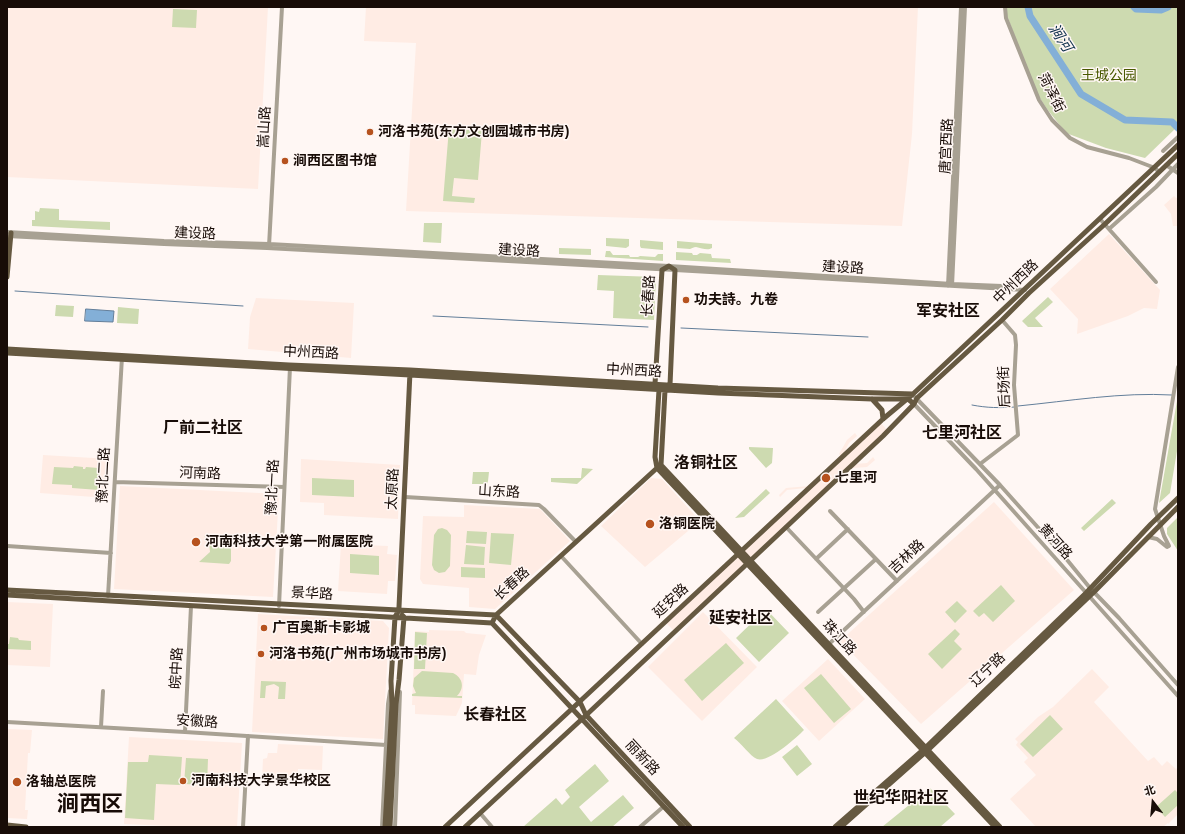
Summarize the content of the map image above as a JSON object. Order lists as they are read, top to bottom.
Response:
{
  "streets": {
    "main road": [
      "中州西路",
      "长春路",
      "太原路",
      "景华路",
      "延安路",
      "珠江路",
      "辽宁路",
      "丽新路"
    ],
    "street": [
      "菏泽街",
      "嵩山路",
      "唐宫西路",
      "建设路",
      "后场街",
      "河南路",
      "豫北二路",
      "豫北一路",
      "山东路",
      "黄河路",
      "吉林路",
      "皖中路",
      "安徽路"
    ]
  },
  "crossings": [
    ["菏泽街", "中州西路"],
    ["嵩山路", "建设路"],
    ["唐宫西路", "建设路"],
    ["建设路", "中州西路"],
    ["建设路", "长春路"],
    ["中州西路", "长春路"],
    ["中州西路", "后场街"],
    ["中州西路", "豫北二路"],
    ["中州西路", "豫北一路"],
    ["中州西路", "太原路"],
    ["中州西路", "黄河路"],
    ["中州西路", "延安路"],
    ["长春路", "山东路"],
    ["长春路", "景华路"],
    ["长春路", "珠江路"],
    ["后场街", "黄河路"],
    ["河南路", "豫北二路"],
    ["河南路", "豫北一路"],
    ["豫北二路", "景华路"],
    ["豫北一路", "景华路"],
    ["太原路", "山东路"],
    ["太原路", "景华路"],
    ["黄河路", "吉林路"],
    ["黄河路", "延安路"],
    ["黄河路", "辽宁路"],
    ["吉林路", "珠江路"],
    ["景华路", "皖中路"],
    ["延安路", "珠江路"],
    ["延安路", "丽新路"],
    ["珠江路", "辽宁路"],
    ["皖中路", "安徽路"]
  ],
  "districts": [
    "军安社区",
    "厂前二社区",
    "七里河社区",
    "洛铜社区",
    "延安社区",
    "长春社区",
    "世纪华阳社区",
    "涧西区"
  ],
  "water": ["涧河"],
  "parks": ["王城公园"],
  "places": [
    "河洛书苑(东方文创园城市书房)",
    "涧西区图书馆",
    "功夫詩。九卷",
    "七里河",
    "洛铜医院",
    "河南科技大学第一附属医院",
    "广百奥斯卡影城",
    "河洛书苑(广州市场城市书房)",
    "河南科技大学景华校区",
    "洛轴总医院"
  ],
  "north": "top"
}
